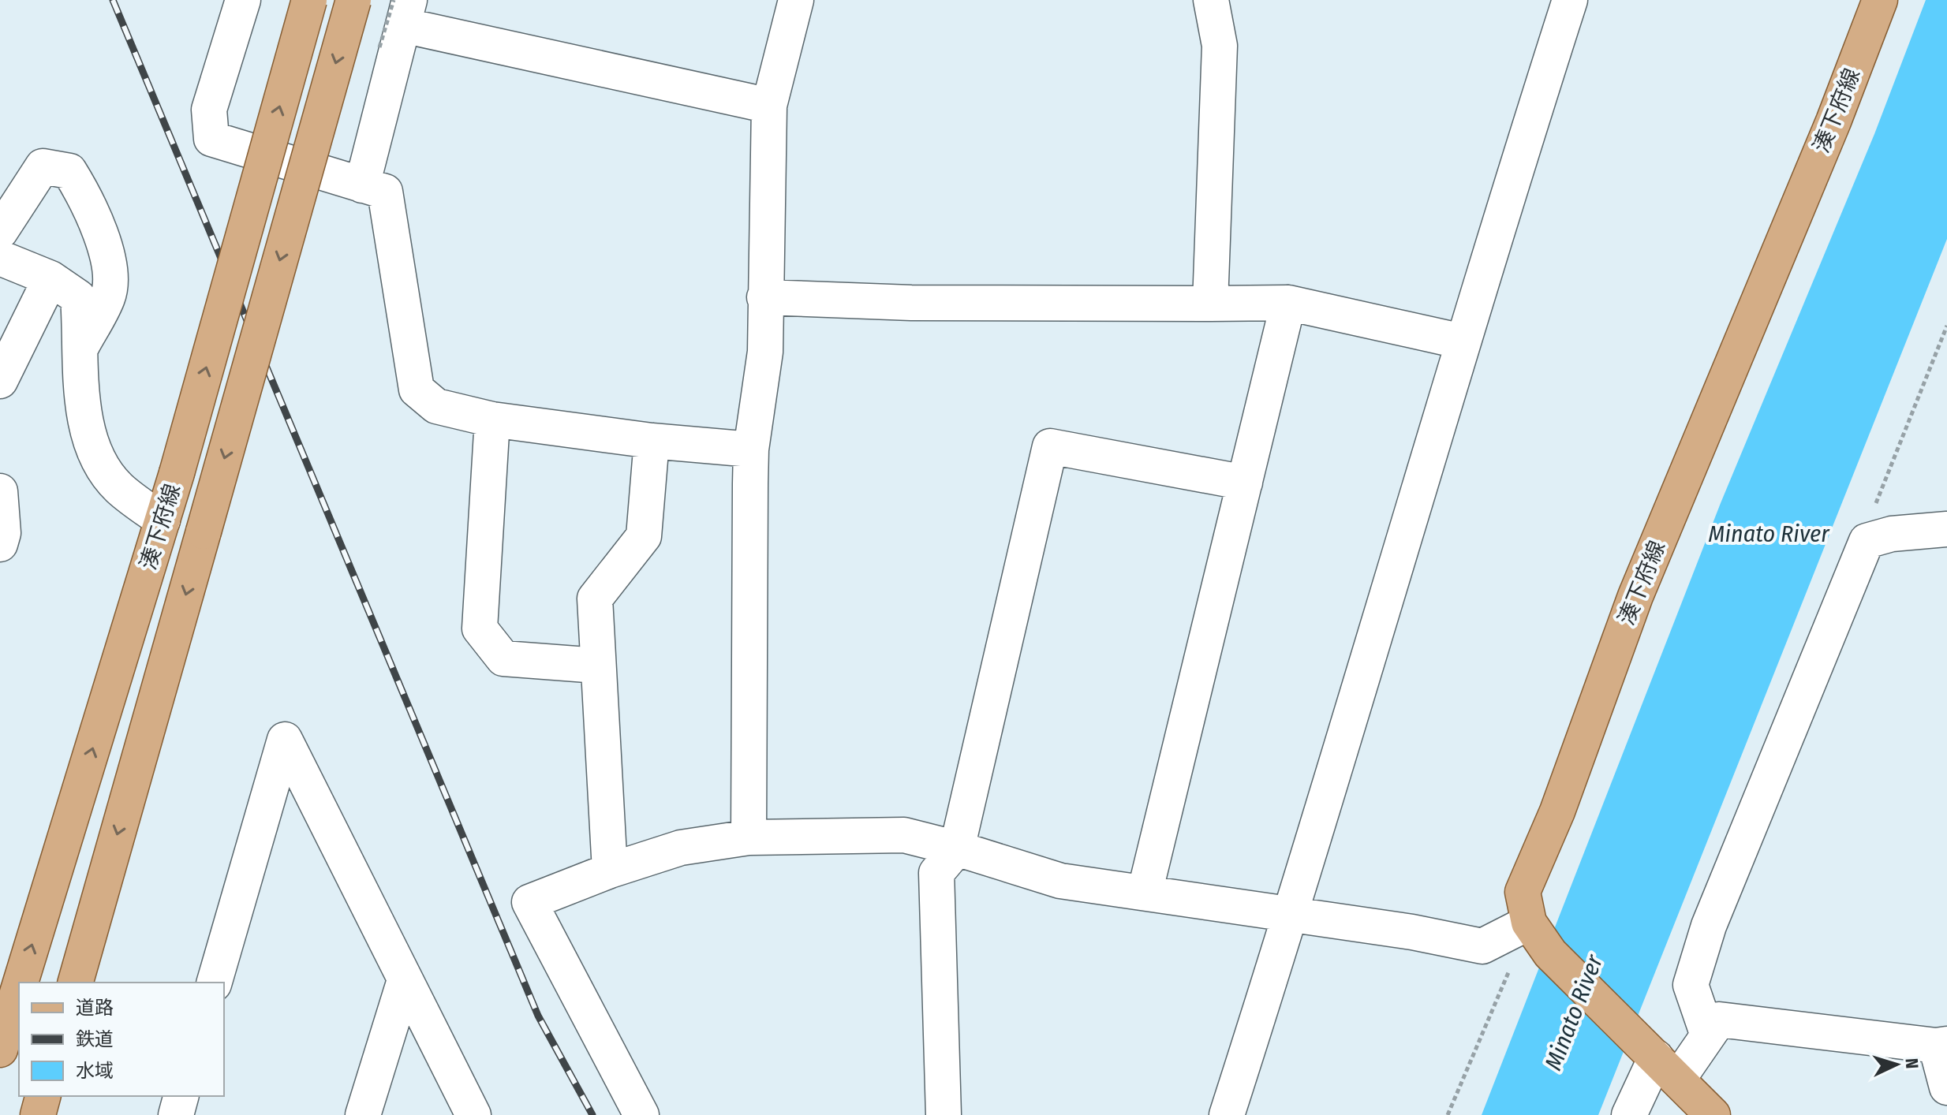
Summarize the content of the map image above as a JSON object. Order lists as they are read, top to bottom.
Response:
{
  "streets": {
    "main road": ["湊下府線"]
  },
  "water": ["Minato River"],
  "legend": ["道路", "鉄道", "水域"],
  "north": "right"
}
